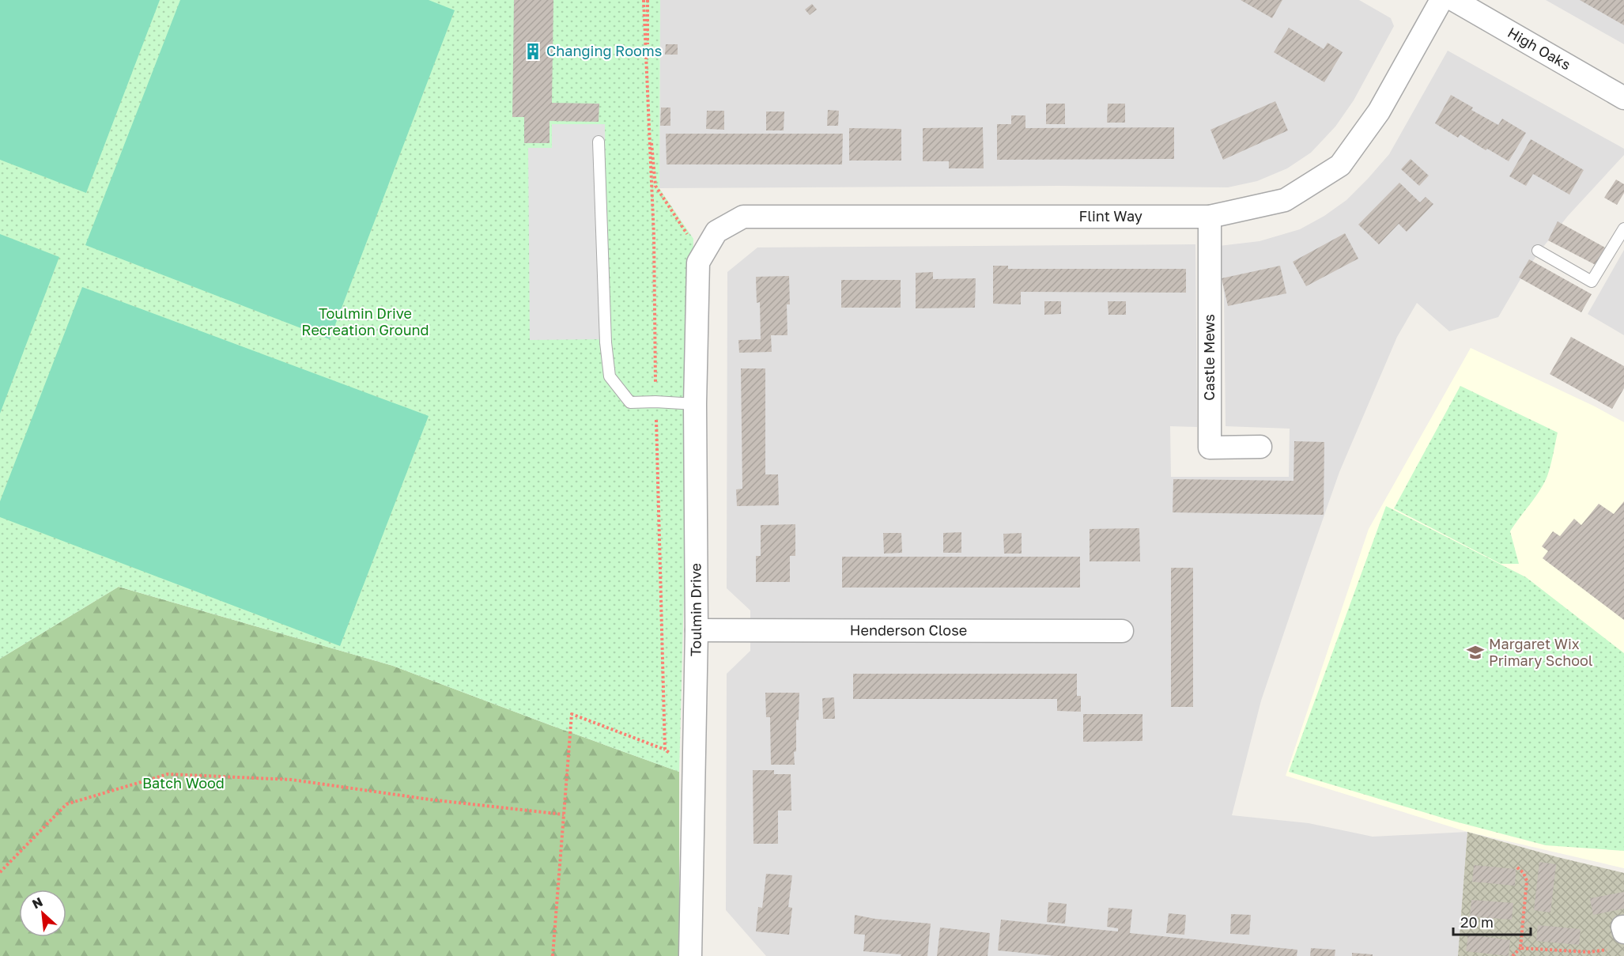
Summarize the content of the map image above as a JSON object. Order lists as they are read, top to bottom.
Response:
{
  "streets": {
    "street": [
      "High Oaks",
      "Flint Way",
      "Castle Mews",
      "Toulmin Drive",
      "Henderson Close"
    ]
  },
  "crossings": [
    ["Flint Way", "Castle Mews"],
    ["Flint Way", "Toulmin Drive"],
    ["Toulmin Drive", "Henderson Close"]
  ],
  "parks": ["Toulmin Drive Recreation Ground", "Batch Wood"],
  "places": {
    "building": ["Changing Rooms"],
    "school or university": ["Margaret Wix Primary School"]
  },
  "scale_bar": "20 m",
  "north": "top left"
}
